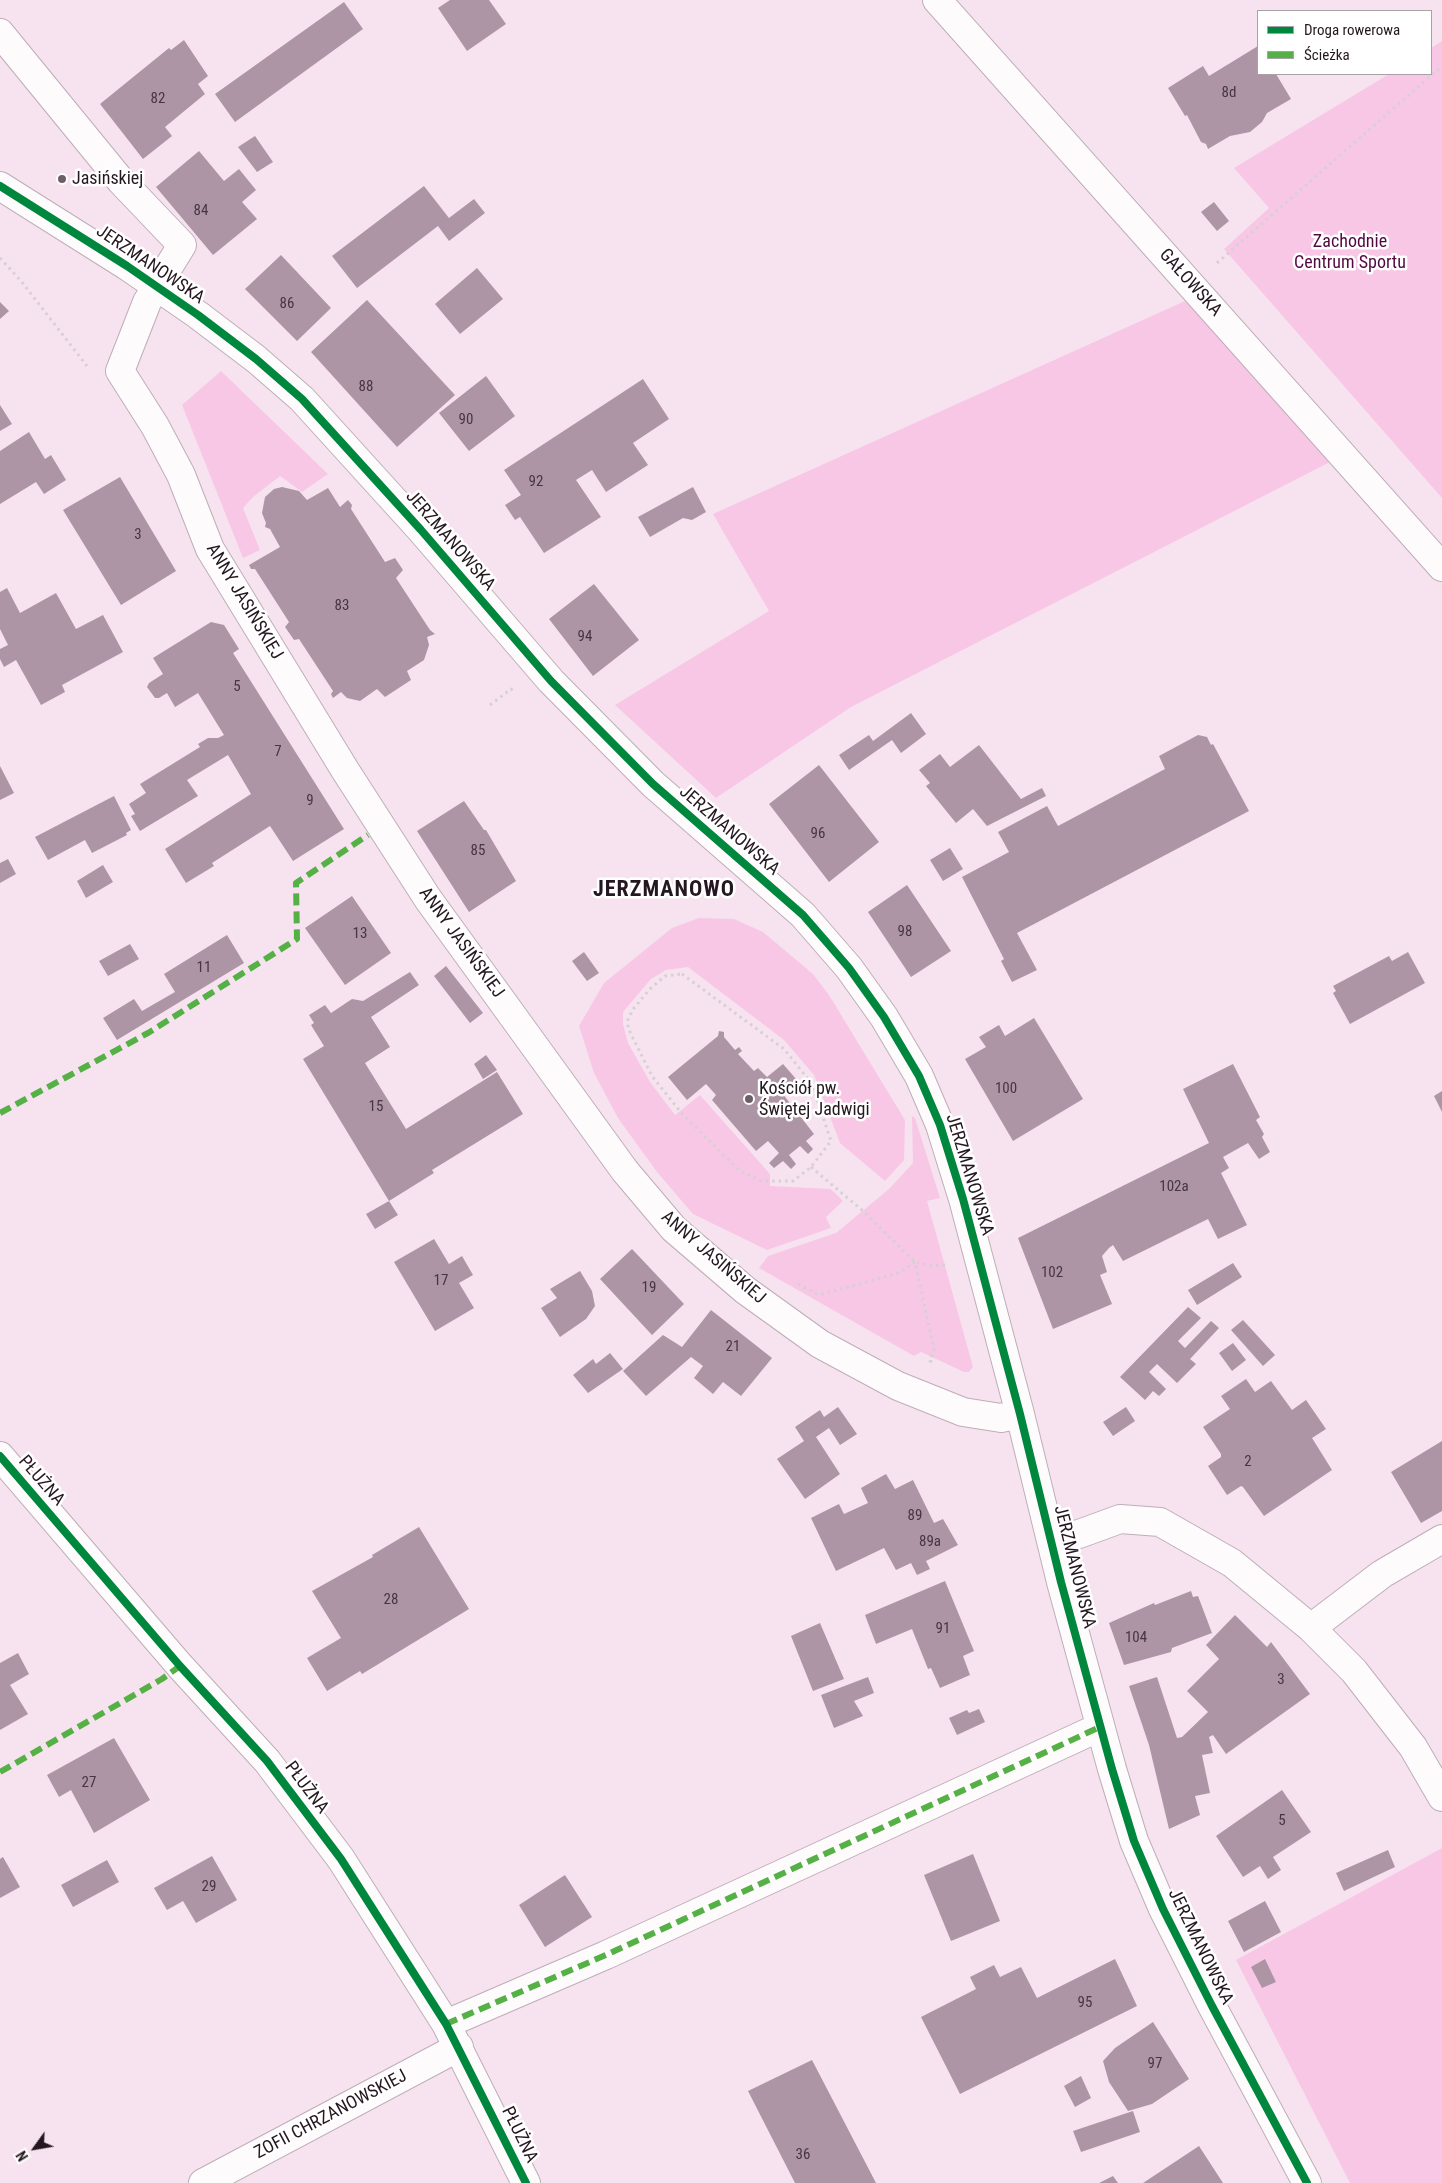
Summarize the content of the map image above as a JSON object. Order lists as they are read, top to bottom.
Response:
{
  "streets": {
    "street": [
      "JERZMANOWSKA",
      "GAŁOWSKA",
      "ANNY JASIŃSKIEJ",
      "PŁUŻNA",
      "ZOFII CHRZANOWSKIEJ"
    ]
  },
  "crossings": [
    ["JERZMANOWSKA", "ANNY JASIŃSKIEJ"],
    ["JERZMANOWSKA", "ZOFII CHRZANOWSKIEJ"],
    ["PŁUŻNA", "ZOFII CHRZANOWSKIEJ"]
  ],
  "districts": ["JERZMANOWO"],
  "parks": ["Zachodnie Centrum Sportu"],
  "places": ["Jasińskiej", "Kościół pw. Świętej Jadwigi"],
  "house_numbers": [
    "8d",
    "82",
    "84",
    "86",
    "88",
    "90",
    "92",
    "3",
    "83",
    "94",
    "5",
    "7",
    "9",
    "96",
    "85",
    "98",
    "13",
    "11",
    "100",
    "15",
    "102a",
    "102",
    "17",
    "19",
    "21",
    "2",
    "89",
    "89a",
    "28",
    "91",
    "104",
    "3",
    "27",
    "5",
    "29",
    "95",
    "97",
    "36"
  ],
  "legend": ["Droga rowerowa", "Ścieżka"],
  "north": "bottom left"
}
